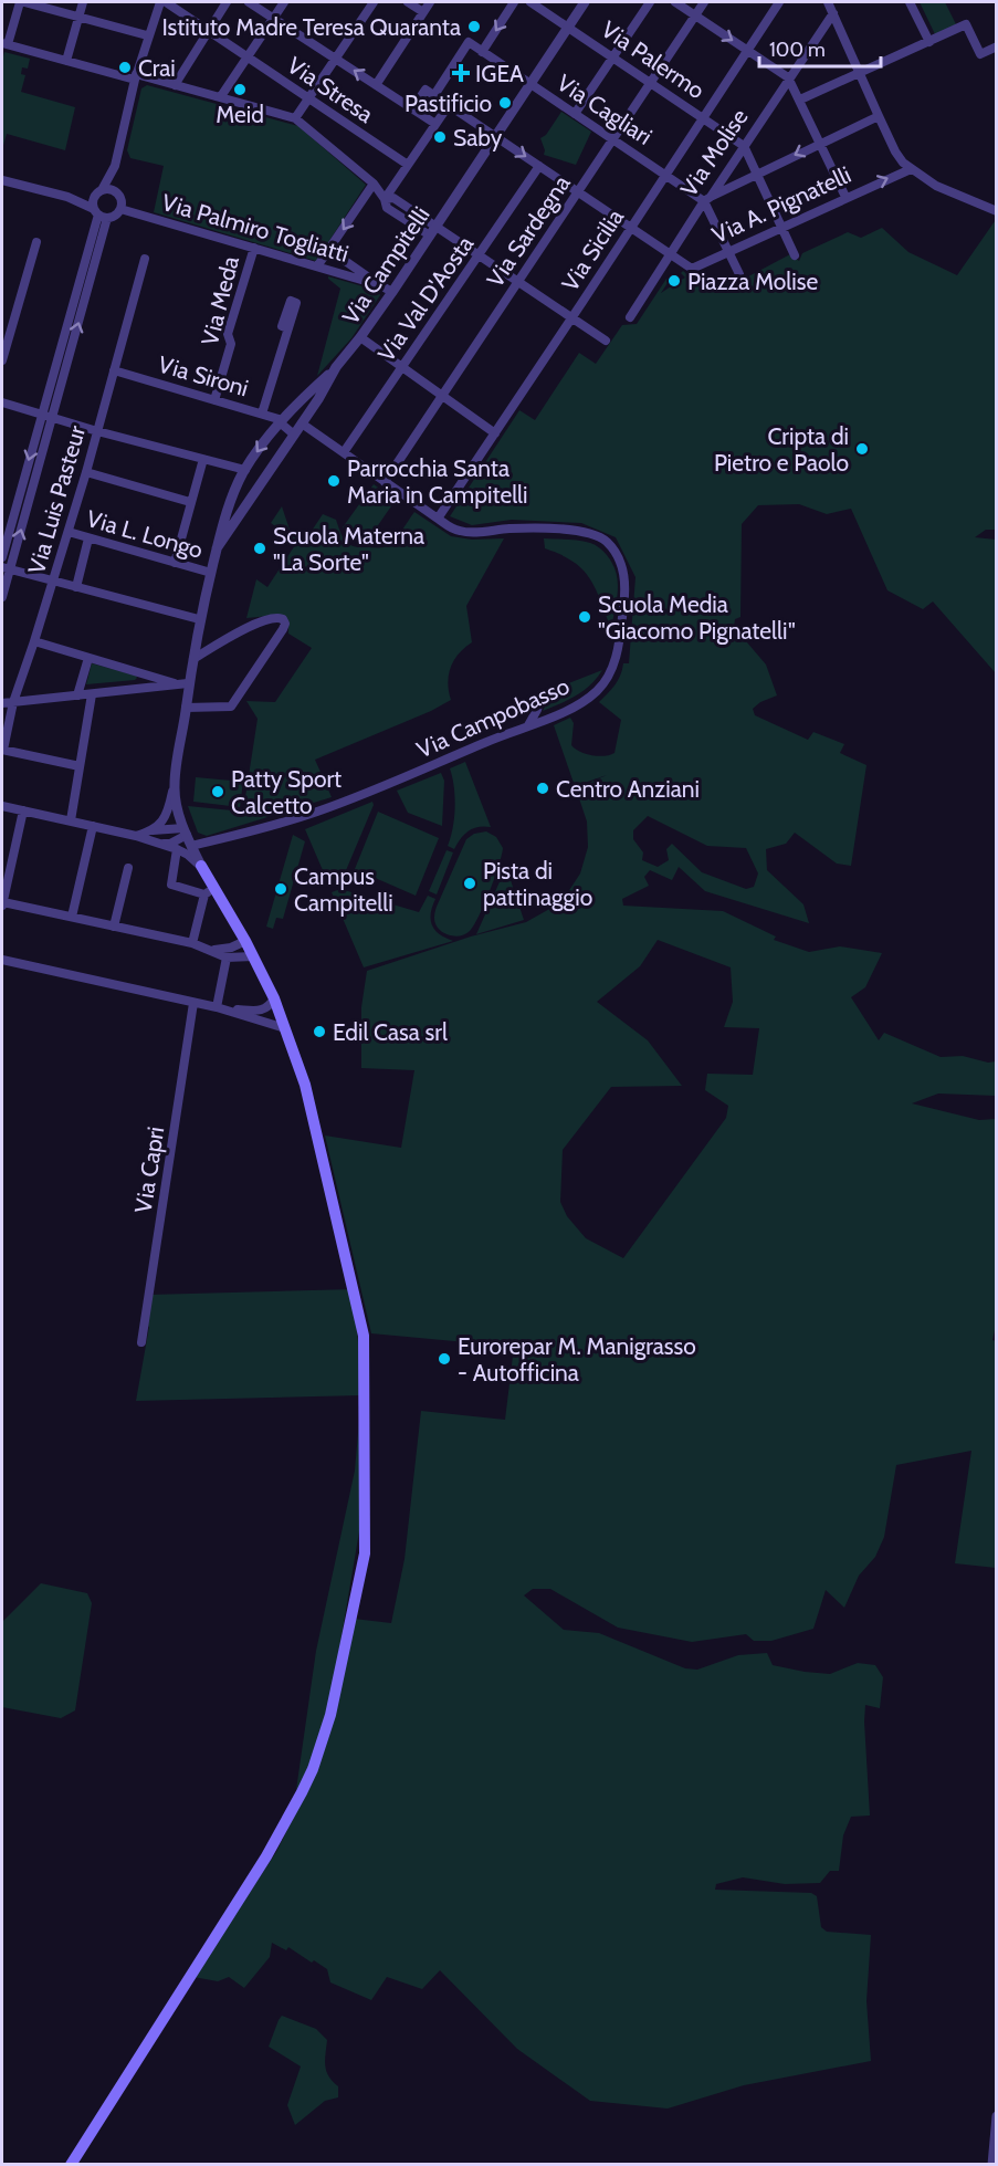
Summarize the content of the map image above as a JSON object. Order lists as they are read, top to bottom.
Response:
{
  "streets": {
    "street": [
      "Via Palermo",
      "Via Stresa",
      "Via Cagliari",
      "Via Molise",
      "Via A. Pignatelli",
      "Via Palmiro Togliatti",
      "Via Sardegna",
      "Via Sicilia",
      "Via Campitelli",
      "Via Val D'Aosta",
      "Via Meda",
      "Via Sironi",
      "Via Luis Pasteur",
      "Via L. Longo",
      "Via Campobasso",
      "Via Capri"
    ]
  },
  "crossings": [
    ["Via Palermo", "Via Molise"],
    ["Via Palermo", "Via A. Pignatelli"],
    ["Via Palermo", "Via Sardegna"],
    ["Via Palermo", "Via Sicilia"],
    ["Via Palermo", "Via Campitelli"],
    ["Via Cagliari", "Via Molise"],
    ["Via Cagliari", "Via A. Pignatelli"],
    ["Via Cagliari", "Via Sardegna"],
    ["Via Cagliari", "Via Sicilia"],
    ["Via Cagliari", "Via Campitelli"],
    ["Via Molise", "Via A. Pignatelli"],
    ["Via Palmiro Togliatti", "Via Campitelli"],
    ["Via Palmiro Togliatti", "Via Meda"],
    ["Via Sardegna", "Via Campobasso"],
    ["Via Sicilia", "Via Campobasso"],
    ["Via Campitelli", "Via Campobasso"],
    ["Via Val D'Aosta", "Via Campobasso"],
    ["Via Meda", "Via Sironi"],
    ["Via Sironi", "Via Luis Pasteur"],
    ["Via Luis Pasteur", "Via L. Longo"]
  ],
  "places": {
    "other": [
      "Istituto Madre Teresa Quaranta",
      "Crai",
      "Meid",
      "Pastificio",
      "Saby",
      "Piazza Molise",
      "Cripta di Pietro e Paolo",
      "Parrocchia Santa Maria in Campitelli",
      "Scuola Materna \"La Sorte\"",
      "Scuola Media \"Giacomo Pignatelli\"",
      "Centro Anziani",
      "Patty Sport Calcetto",
      "Pista di pattinaggio",
      "Campus Campitelli",
      "Edil Casa srl",
      "Eurorepar M. Manigrasso - Autofficina"
    ],
    "health": ["IGEA"]
  },
  "scale_bar": "100 m"
}
